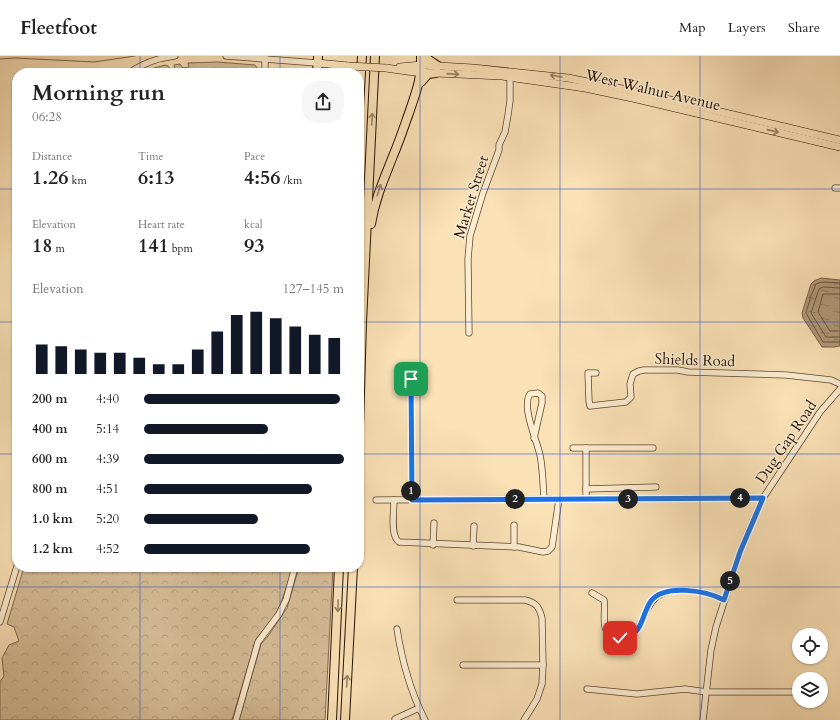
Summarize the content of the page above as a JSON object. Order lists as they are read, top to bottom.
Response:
{
  "streets": {
    "main road": ["West Walnut Avenue"],
    "street": ["Market Street", "Shields Road", "Dug Gap Road"]
  },
  "crossings": [
    ["West Walnut Avenue", "Market Street"]
  ],
  "page": {
    "header": "Fleetfoot",
    "nav": ["Map", "Layers", "Share"],
    "heading": ["Morning run", "06:28"],
    "stats": [
      ["Distance", "1.26 km"],
      ["Time", "6:13"],
      ["Pace", "4:56 /km"],
      ["Elevation", "18 m"],
      ["Heart rate", "141 bpm"],
      ["kcal", "93"]
    ],
    "chart": ["Elevation", "127–145 m"],
    "list": [
      {
        "name": "200 m",
        "note": "4:40"
      },
      {
        "name": "400 m",
        "note": "5:14"
      },
      {
        "name": "600 m",
        "note": "4:39"
      },
      {
        "name": "800 m",
        "note": "4:51"
      },
      {
        "name": "1.0 km",
        "note": "5:20"
      },
      {
        "name": "1.2 km",
        "note": "4:52"
      }
    ],
    "pins": [
      "1",
      "4",
      "2",
      "3",
      "5"
    ]
  }
}
